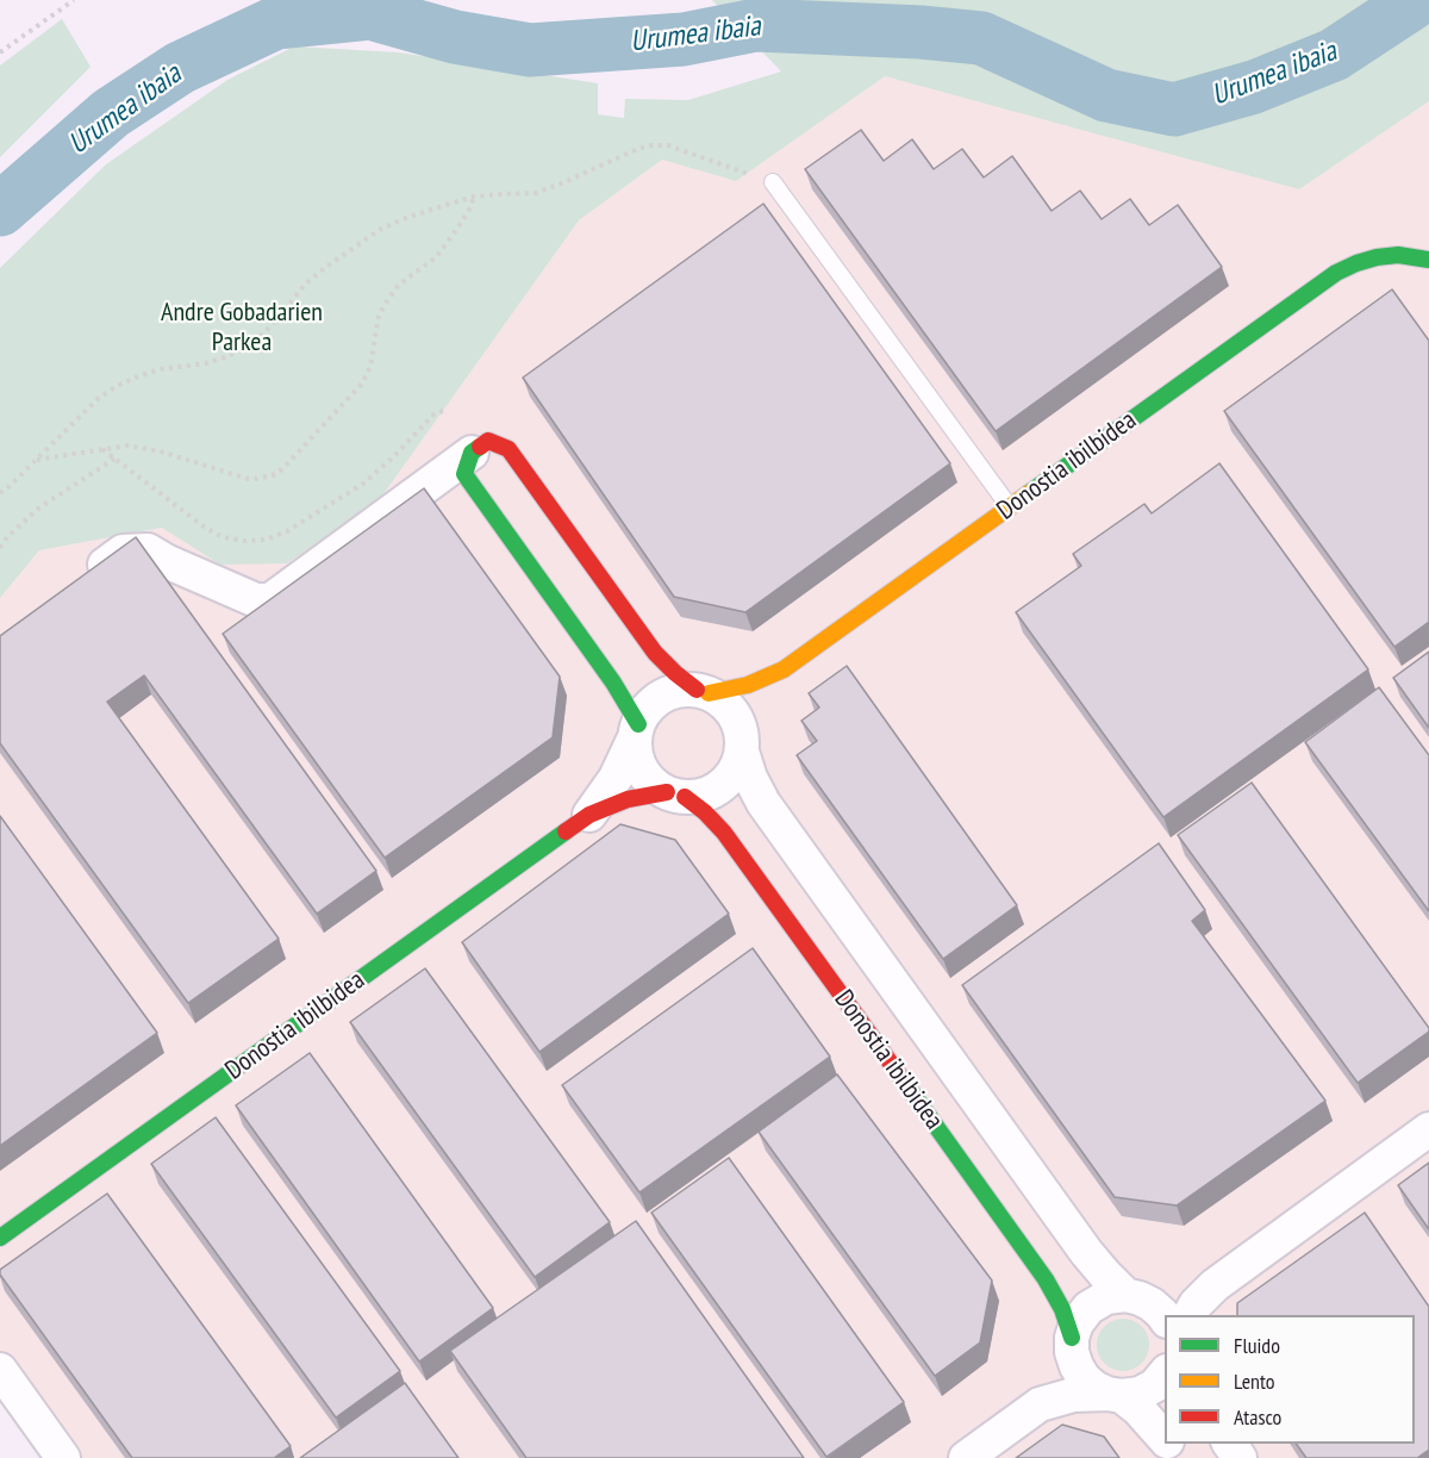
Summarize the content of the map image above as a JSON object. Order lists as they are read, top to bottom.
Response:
{
  "streets": {
    "street": ["Donostia ibilbidea"]
  },
  "water": ["Urumea ibaia"],
  "parks": ["Andre Gobadarien Parkea"],
  "legend": ["Fluido", "Lento", "Atasco"]
}
